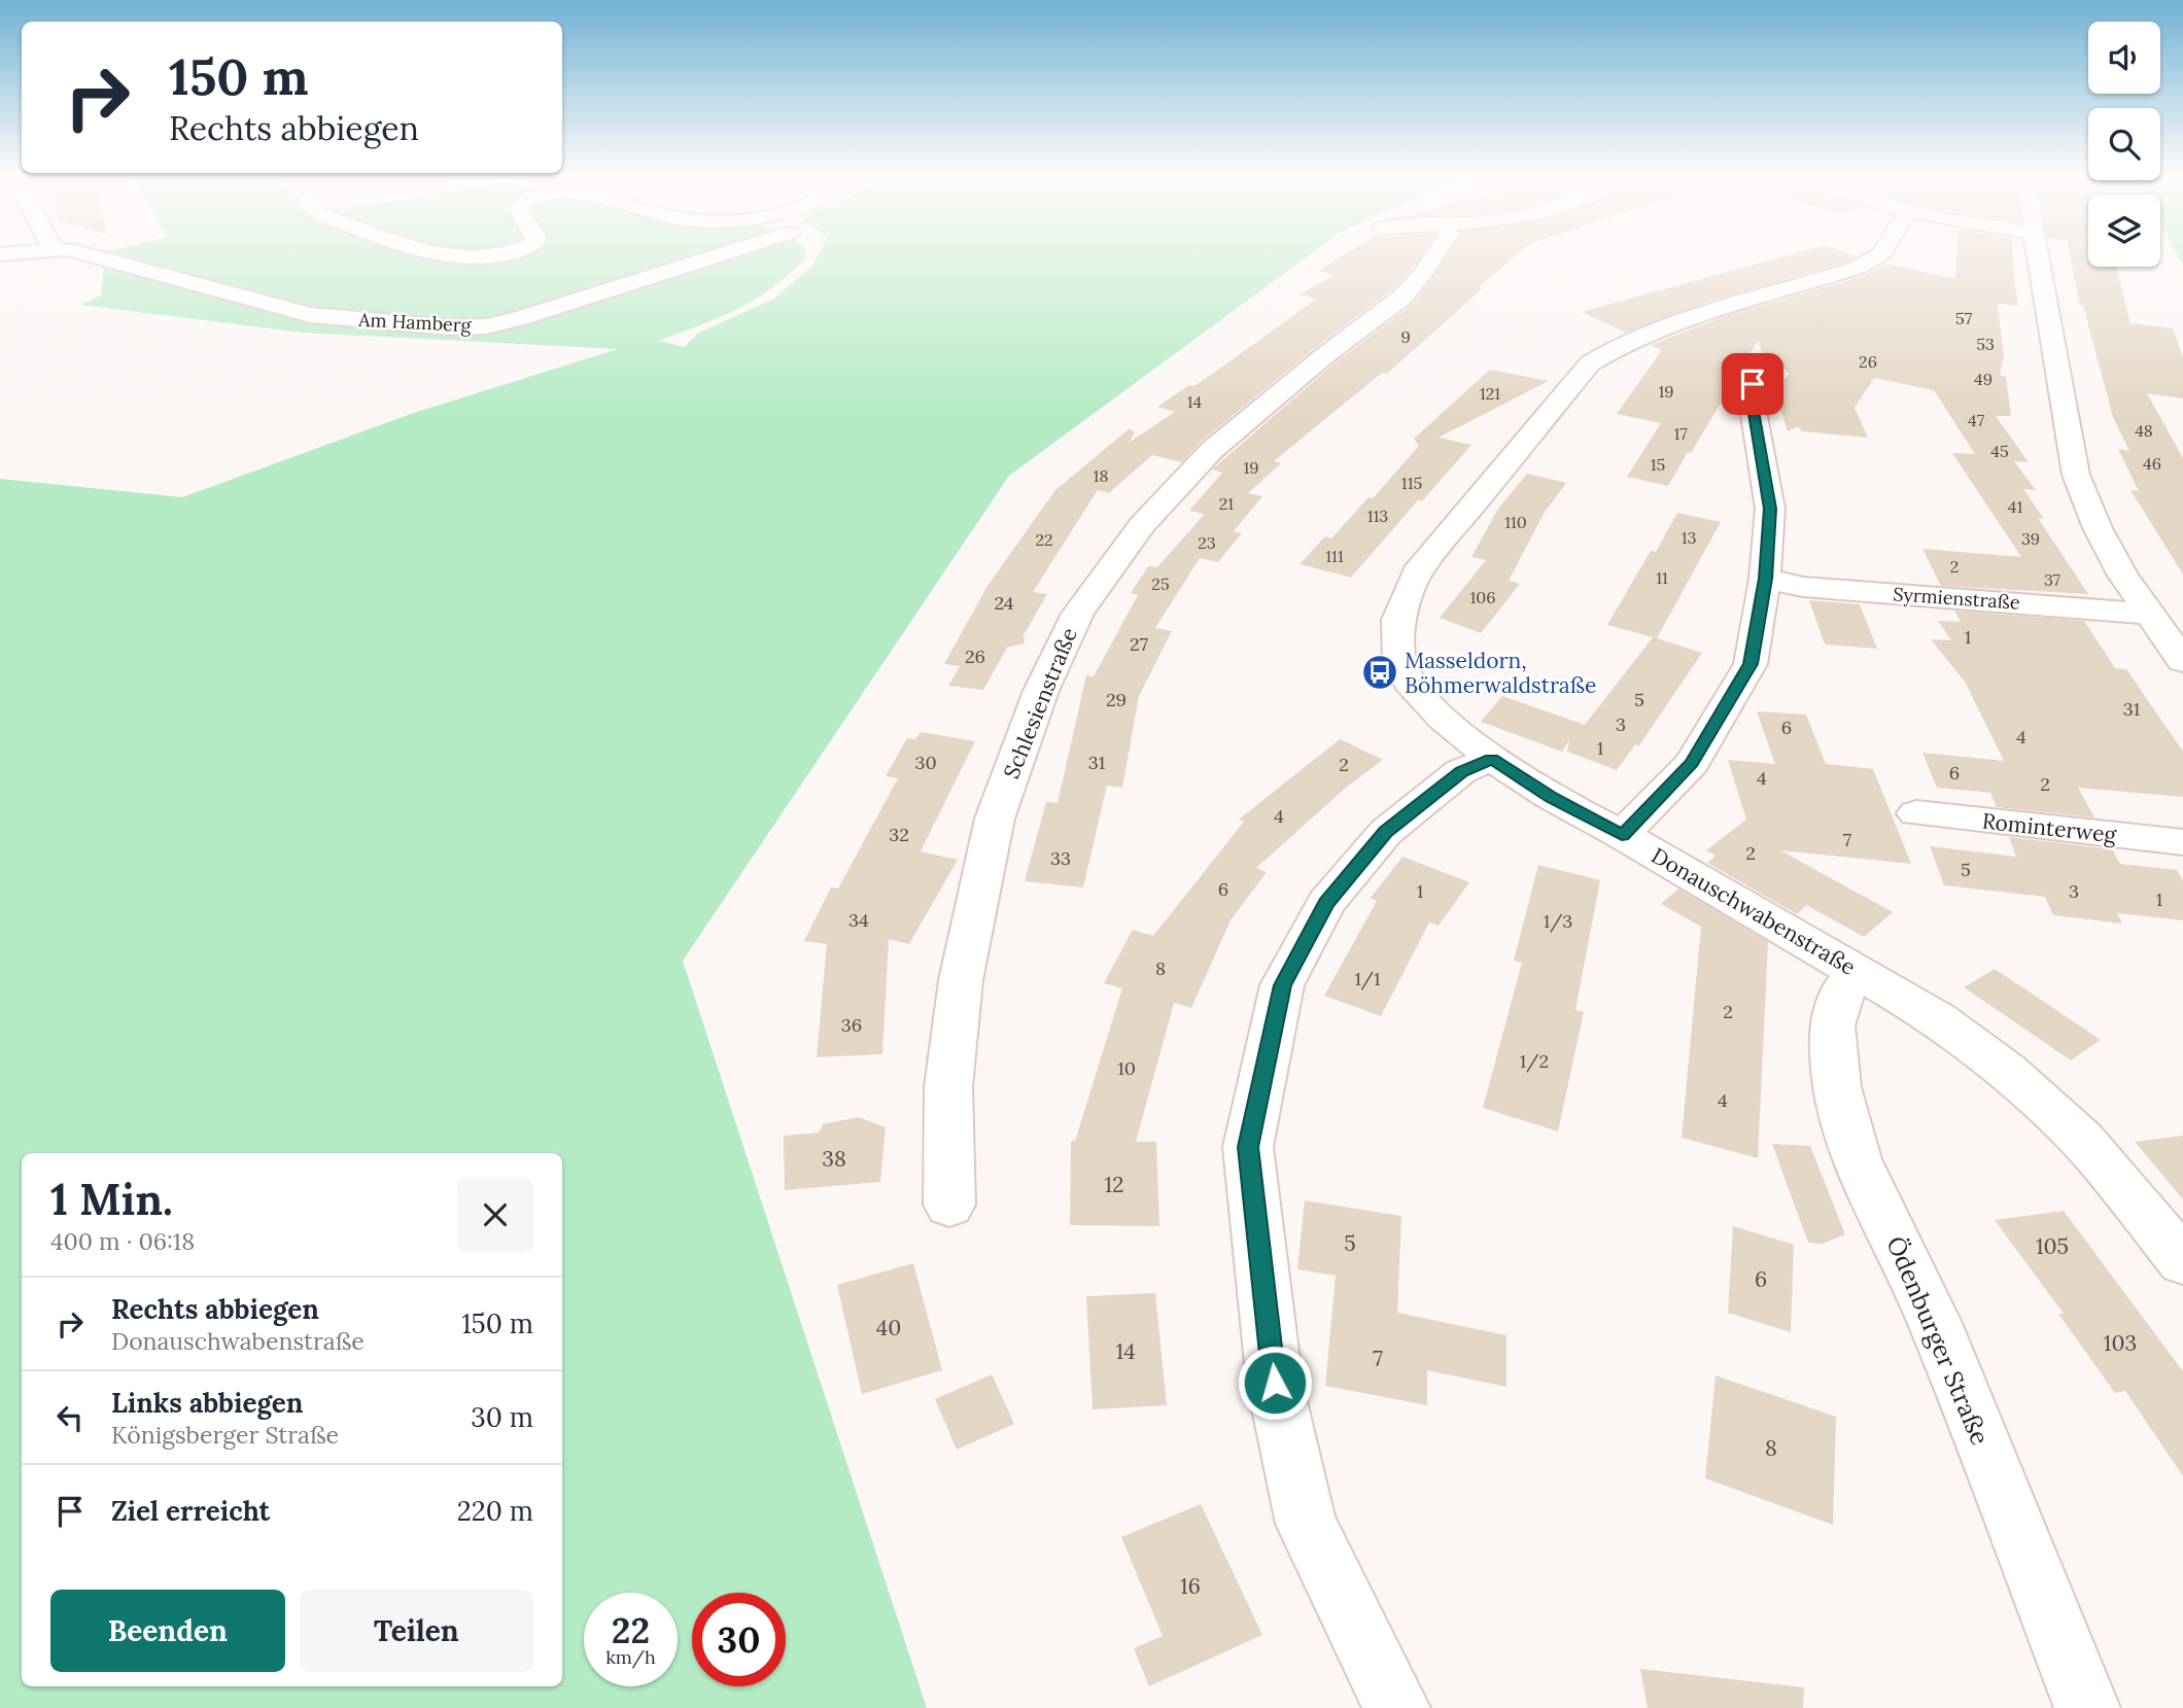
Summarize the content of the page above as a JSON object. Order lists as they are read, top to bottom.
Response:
{
  "streets": {
    "street": [
      "Am Hamberg",
      "Syrmienstraße",
      "Schlesienstraße",
      "Rominterweg",
      "Donauschwabenstraße",
      "Ödenburger Straße"
    ]
  },
  "crossings": [
    ["Donauschwabenstraße", "Ödenburger Straße"]
  ],
  "places": {
    "bus stop": ["Masseldorn, Böhmerwaldstraße"]
  },
  "house_numbers": [
    "57",
    "9",
    "53",
    "26",
    "49",
    "19",
    "121",
    "14",
    "47",
    "48",
    "17",
    "45",
    "46",
    "15",
    "19",
    "18",
    "115",
    "21",
    "41",
    "113",
    "110",
    "13",
    "39",
    "22",
    "23",
    "111",
    "2",
    "11",
    "37",
    "25",
    "106",
    "24",
    "1",
    "27",
    "26",
    "29",
    "5",
    "31",
    "3",
    "6",
    "4",
    "1",
    "30",
    "31",
    "2",
    "6",
    "4",
    "2",
    "4",
    "32",
    "7",
    "2",
    "33",
    "5",
    "6",
    "1",
    "3",
    "1",
    "34",
    "1/3",
    "8",
    "1/1",
    "2",
    "36",
    "1/2",
    "10",
    "4",
    "38",
    "12",
    "5",
    "105",
    "6",
    "40",
    "103",
    "14",
    "7",
    "8",
    "16"
  ],
  "page": {
    "turn": ["150 m", "Rechts abbiegen"],
    "heading": ["1 Min.", "400 m · 06:18"],
    "list": [
      {
        "name": "Rechts abbiegen",
        "note": "Donauschwabenstraße",
        "value": "150 m"
      },
      {
        "name": "Links abbiegen",
        "note": "Königsberger Straße",
        "value": "30 m"
      },
      {
        "name": "Ziel erreicht",
        "value": "220 m"
      }
    ],
    "buttons": ["Beenden", "Teilen"],
    "speed": "22 km/h",
    "limit": "30"
  }
}
